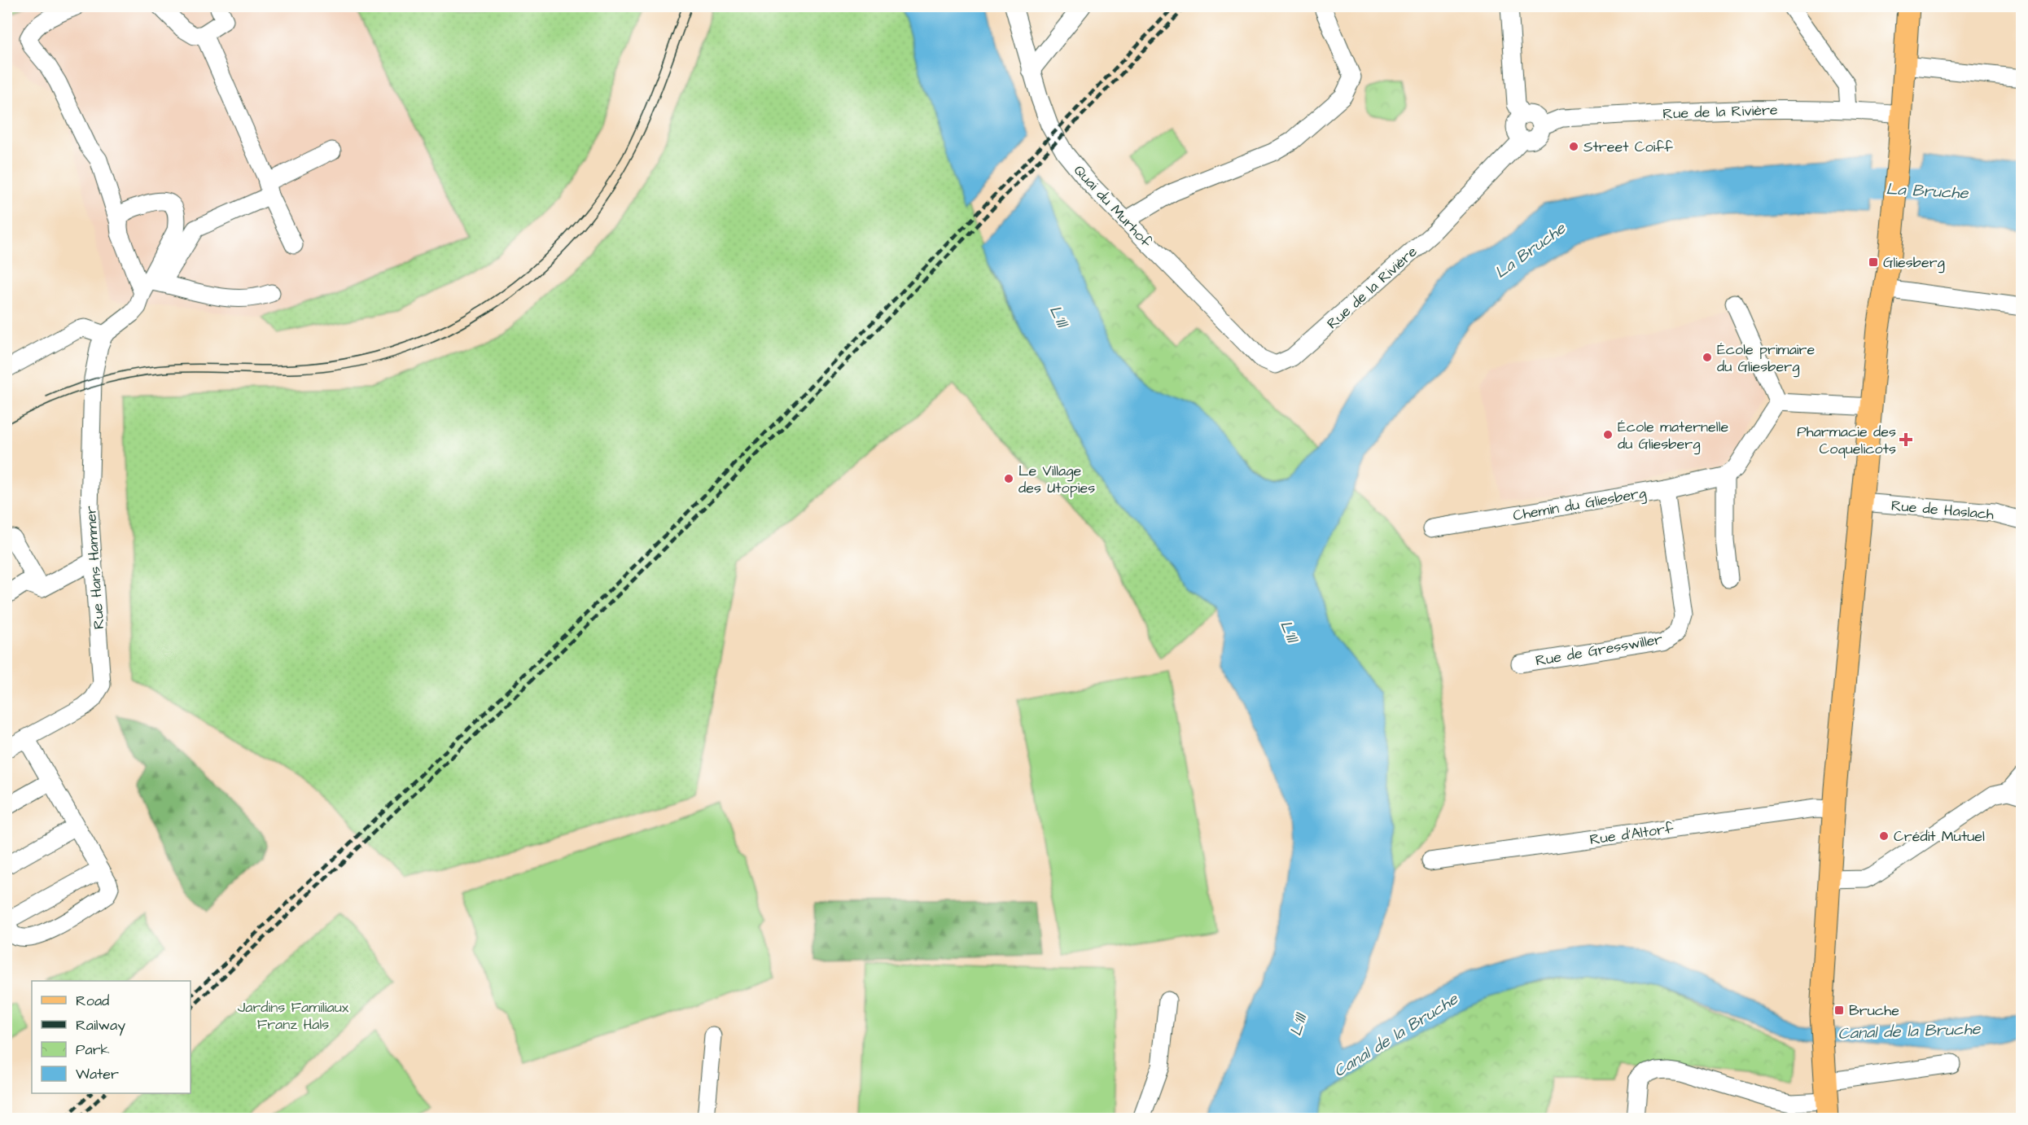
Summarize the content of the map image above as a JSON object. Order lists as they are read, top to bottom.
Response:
{
  "streets": {
    "street": [
      "Rue de la Rivière",
      "Quai du Murhof",
      "Chemin du Gliesberg",
      "Rue de Haslach",
      "Rue Hans Hammer",
      "Rue de Gresswiller",
      "Rue d'Altorf"
    ]
  },
  "crossings": [
    ["Rue de la Rivière", "Quai du Murhof"],
    ["Chemin du Gliesberg", "Rue de Gresswiller"]
  ],
  "water": ["La Bruche", "L'Ill", "Canal de la Bruche"],
  "parks": ["Jardins Familiaux Franz Hals"],
  "places": {
    "other": [
      "Street Coiff",
      "École primaire du Gliesberg",
      "École maternelle du Gliesberg",
      "Le Village des Utopies",
      "Crédit Mutuel"
    ],
    "transit": ["Gliesberg", "Bruche"],
    "health": ["Pharmacie des Coquelicots"]
  },
  "legend": [
    "Road",
    "Railway",
    "Park",
    "Water"
  ]
}
